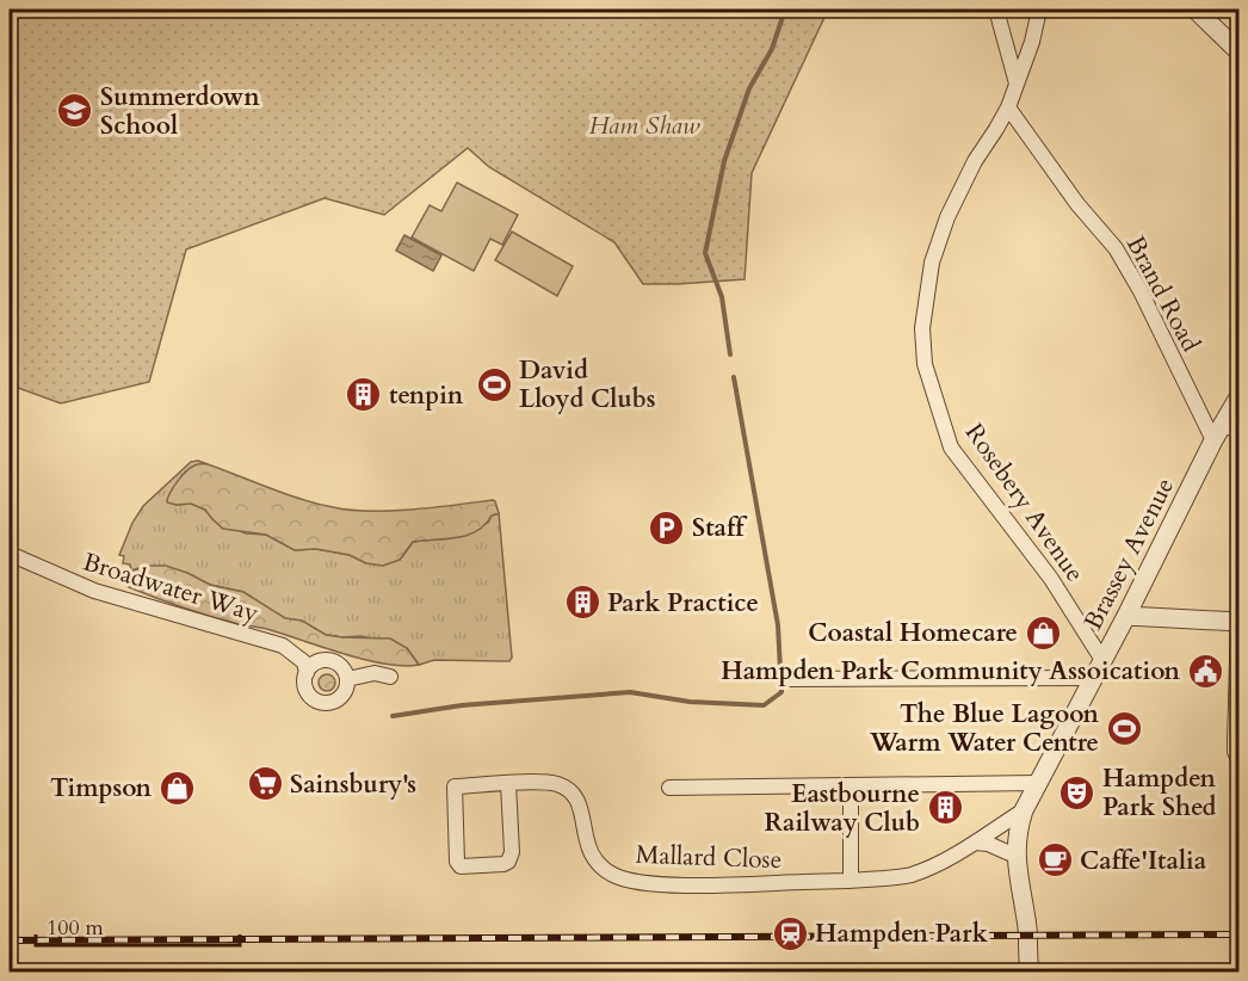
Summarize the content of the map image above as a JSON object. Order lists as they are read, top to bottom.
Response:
{
  "streets": {
    "street": [
      "Brand Road",
      "Rosebery Avenue",
      "Brassey Avenue",
      "Broadwater Way",
      "Mallard Close"
    ]
  },
  "crossings": [
    ["Brand Road", "Rosebery Avenue"],
    ["Brand Road", "Brassey Avenue"],
    ["Rosebery Avenue", "Brassey Avenue"]
  ],
  "parks": ["Ham Shaw"],
  "places": {
    "school or university": ["Summerdown School"],
    "sports": ["David Lloyd Clubs", "The Blue Lagoon Warm Water Centre"],
    "building": ["tenpin", "Park Practice", "Eastbourne Railway Club"],
    "parking": ["Staff"],
    "shop": ["Coastal Homecare", "Timpson"],
    "public building": ["Hampden Park Community Assoication"],
    "supermarket": ["Sainsbury's"],
    "theatre": ["Hampden Park Shed"],
    "cafe": ["Caffe'Italia"],
    "station": ["Hampden Park"]
  },
  "scale_bar": "100 m"
}
